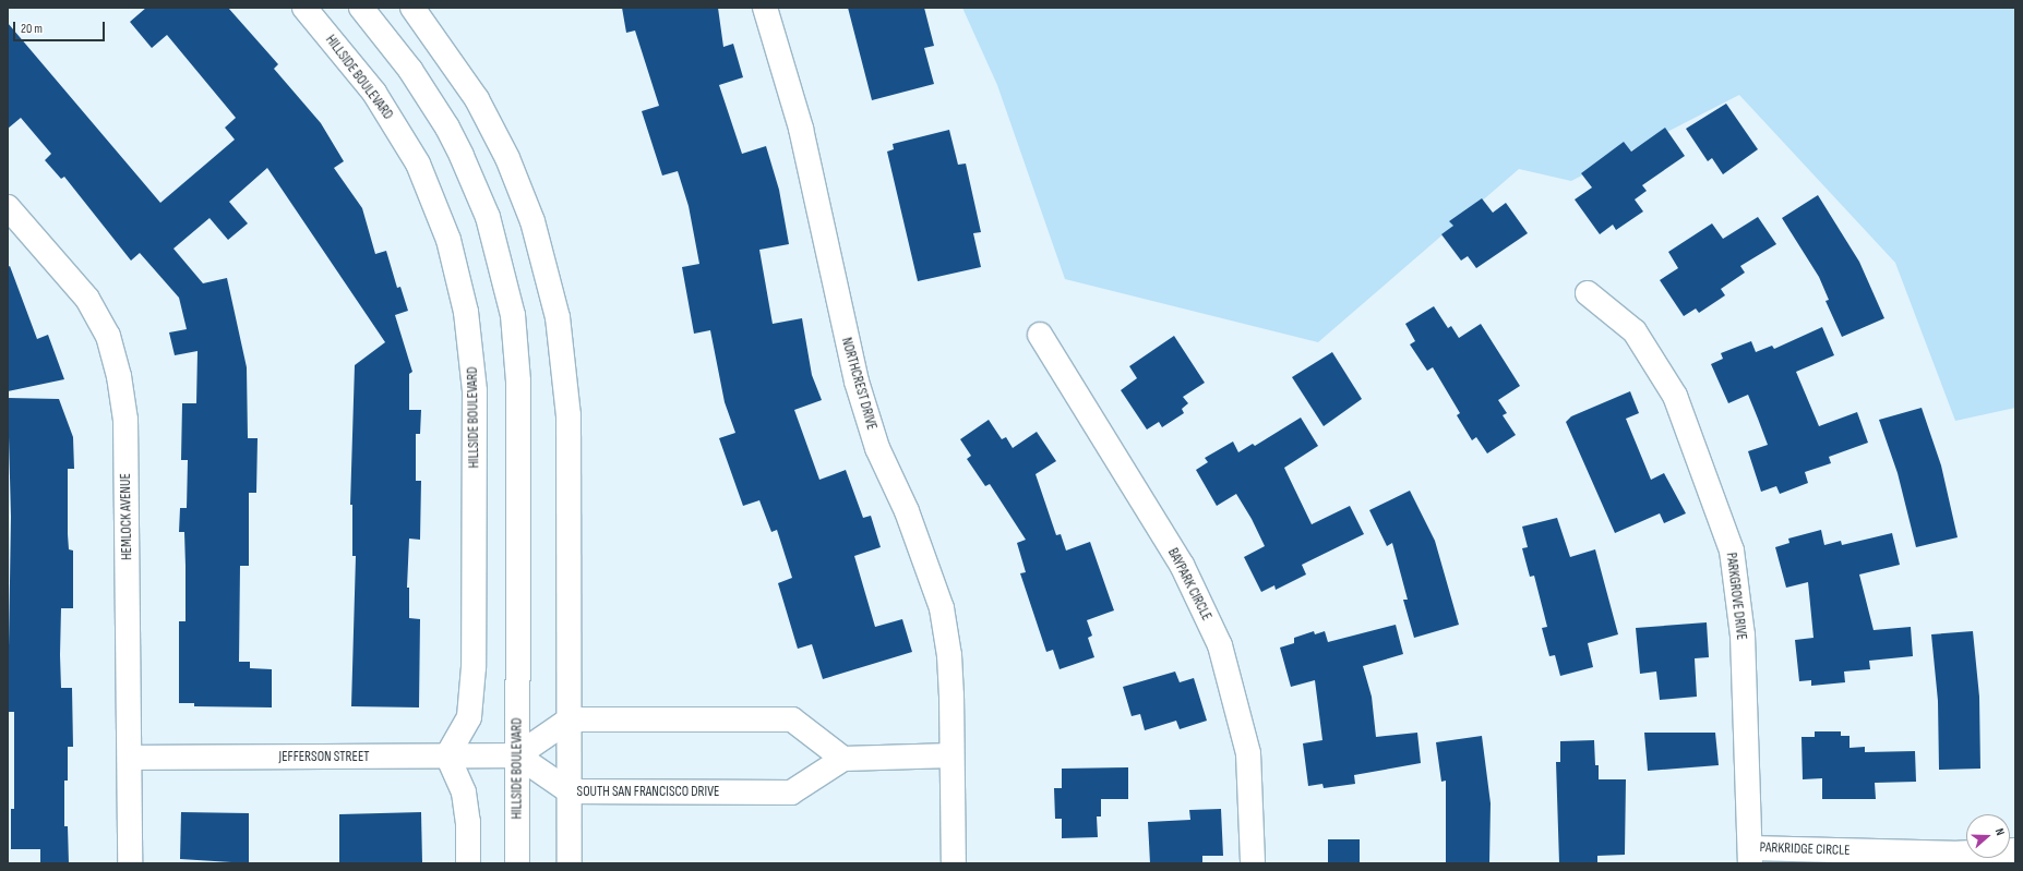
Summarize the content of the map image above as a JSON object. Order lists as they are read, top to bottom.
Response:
{
  "streets": {
    "street": [
      "HILLSIDE BOULEVARD",
      "NORTHCREST DRIVE",
      "HEMLOCK AVENUE",
      "BAYPARK CIRCLE",
      "PARKGROVE DRIVE",
      "JEFFERSON STREET",
      "SOUTH SAN FRANCISCO DRIVE",
      "PARKRIDGE CIRCLE"
    ]
  },
  "crossings": [
    ["HILLSIDE BOULEVARD", "JEFFERSON STREET"],
    ["HILLSIDE BOULEVARD", "SOUTH SAN FRANCISCO DRIVE"],
    ["HEMLOCK AVENUE", "JEFFERSON STREET"],
    ["PARKGROVE DRIVE", "PARKRIDGE CIRCLE"],
    ["JEFFERSON STREET", "SOUTH SAN FRANCISCO DRIVE"]
  ],
  "scale_bar": "20 m",
  "north": "right"
}
